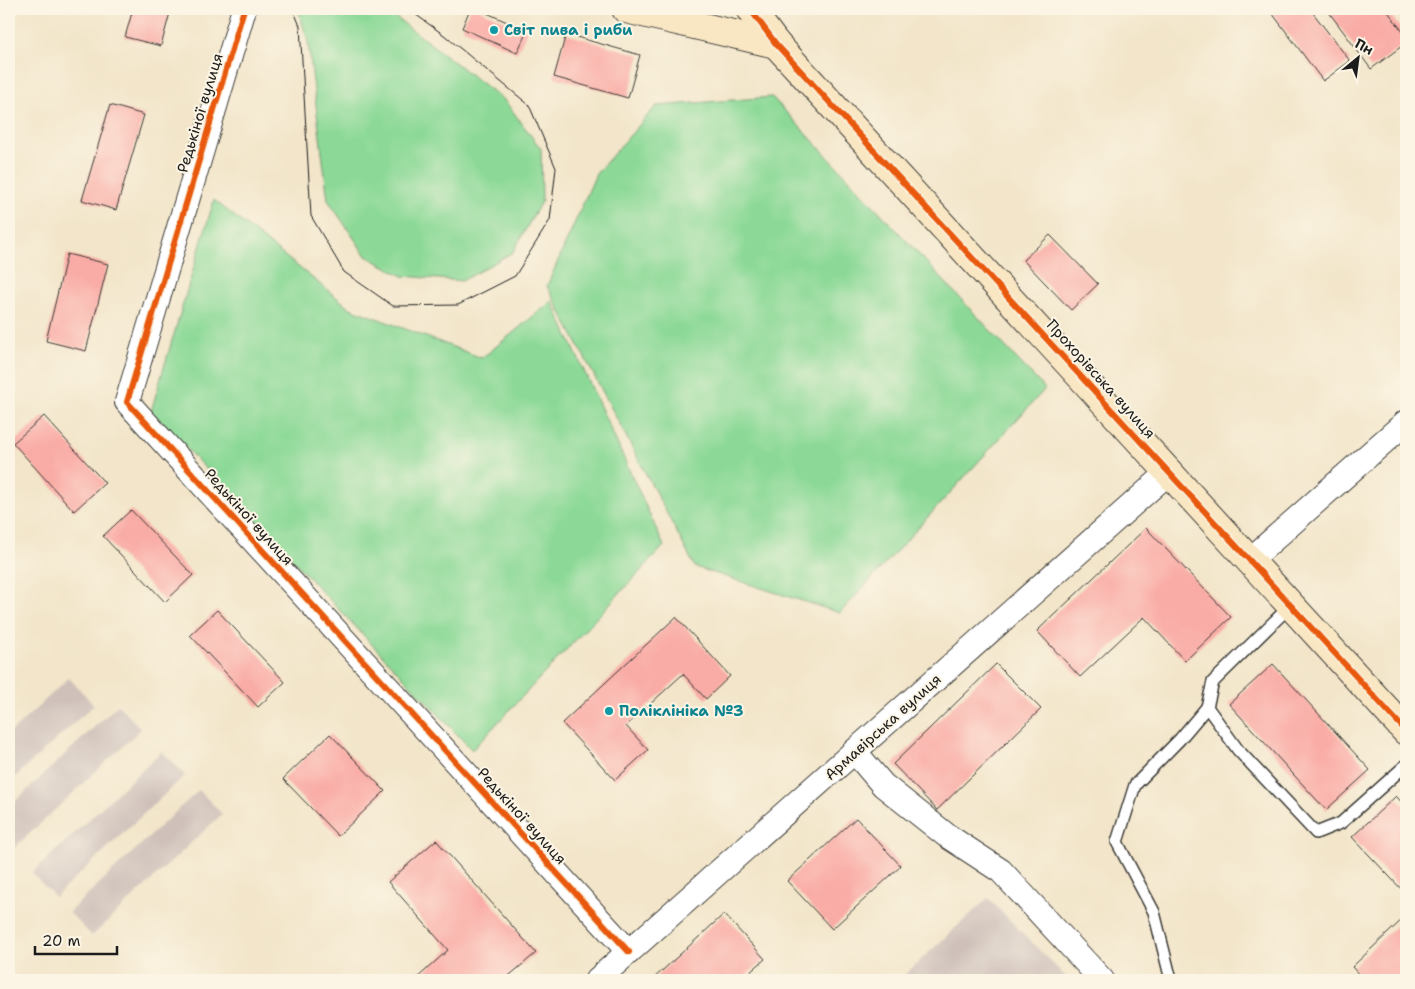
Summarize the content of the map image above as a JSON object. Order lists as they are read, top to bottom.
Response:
{
  "streets": {
    "street": ["Редькіної вулиця", "Прохорівська вулиця", "Армавірська вулиця"]
  },
  "crossings": [
    ["Редькіної вулиця", "Армавірська вулиця"],
    ["Прохорівська вулиця", "Армавірська вулиця"]
  ],
  "places": ["Світ пива і риби", "Поліклініка №3"],
  "scale_bar": "20 m",
  "north": "top right"
}
